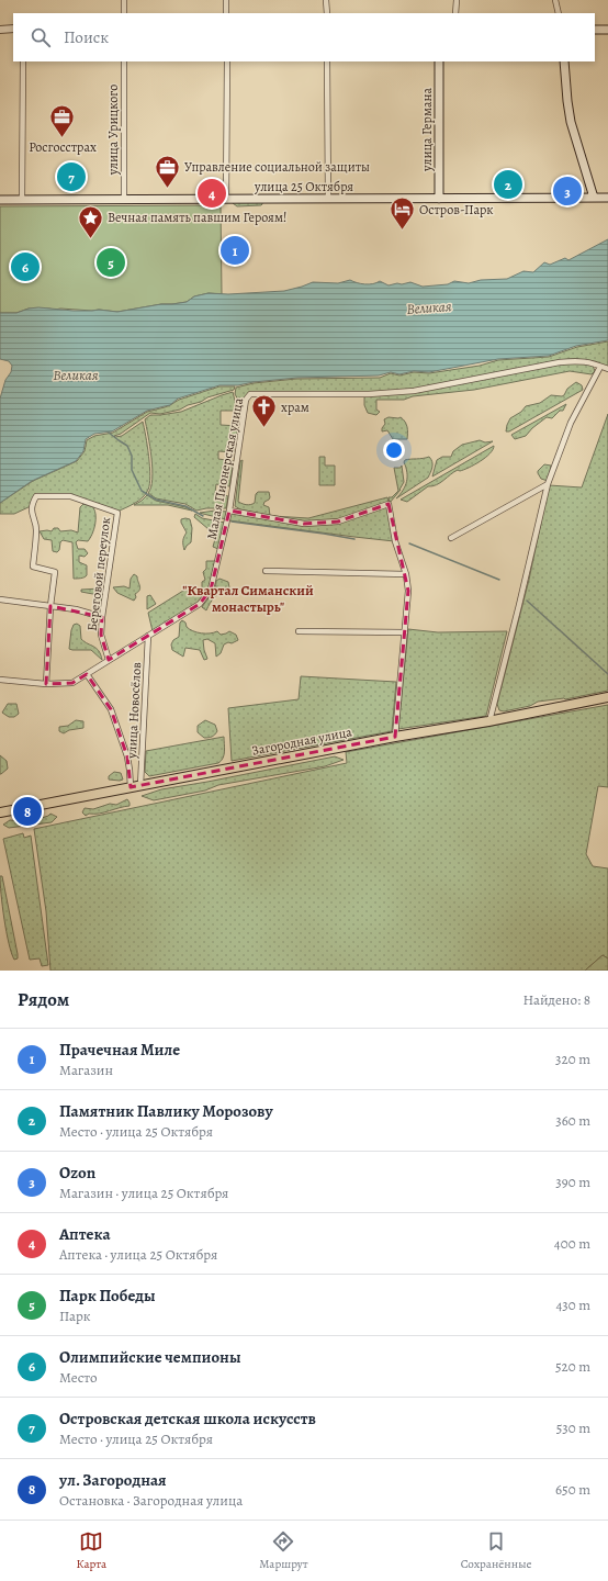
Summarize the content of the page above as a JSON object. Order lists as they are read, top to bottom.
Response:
{
  "streets": {
    "highway": ["Загородная улица"],
    "main road": ["улица Германа", "улица 25 Октября"],
    "street": [
      "улица Урицкого",
      "Малая Пионерская улица",
      "Береговой переулок",
      "улица Новосёлов"
    ]
  },
  "crossings": [
    ["улица Урицкого", "улица 25 Октября"],
    ["улица Германа", "улица 25 Октября"],
    ["Малая Пионерская улица", "Береговой переулок"],
    ["Малая Пионерская улица", "улица Новосёлов"],
    ["улица Новосёлов", "Загородная улица"]
  ],
  "districts": ["\"Квартал Симанский монастырь\""],
  "water": ["Великая"],
  "places": {
    "office": ["Росгосстрах", "Управление социальной защиты"],
    "hotel": ["Остров-Парк"],
    "place": ["Вечная память павшим Героям!"],
    "church": ["храм"]
  },
  "page": {
    "search": "Поиск",
    "pins": [
      "7",
      "2",
      "3",
      "4",
      "1",
      "5",
      "6",
      "8"
    ],
    "heading": ["Рядом", "Найдено: 8"],
    "list": [
      {
        "mark": "1",
        "name": "Прачечная Миле",
        "note": "Магазин",
        "value": "320 m"
      },
      {
        "mark": "2",
        "name": "Памятник Павлику Морозову",
        "note": "Место · улица 25 Октября",
        "value": "360 m"
      },
      {
        "mark": "3",
        "name": "Ozon",
        "note": "Магазин · улица 25 Октября",
        "value": "390 m"
      },
      {
        "mark": "4",
        "name": "Аптека",
        "note": "Аптека · улица 25 Октября",
        "value": "400 m"
      },
      {
        "mark": "5",
        "name": "Парк Победы",
        "note": "Парк",
        "value": "430 m"
      },
      {
        "mark": "6",
        "name": "Олимпийские чемпионы",
        "note": "Место",
        "value": "520 m"
      },
      {
        "mark": "7",
        "name": "Островская детская школа искусств",
        "note": "Место · улица 25 Октября",
        "value": "530 m"
      },
      {
        "mark": "8",
        "name": "ул. Загородная",
        "note": "Остановка · Загородная улица",
        "value": "650 m"
      }
    ],
    "nav": ["Карта", "Маршрут", "Сохранённые"]
  }
}
